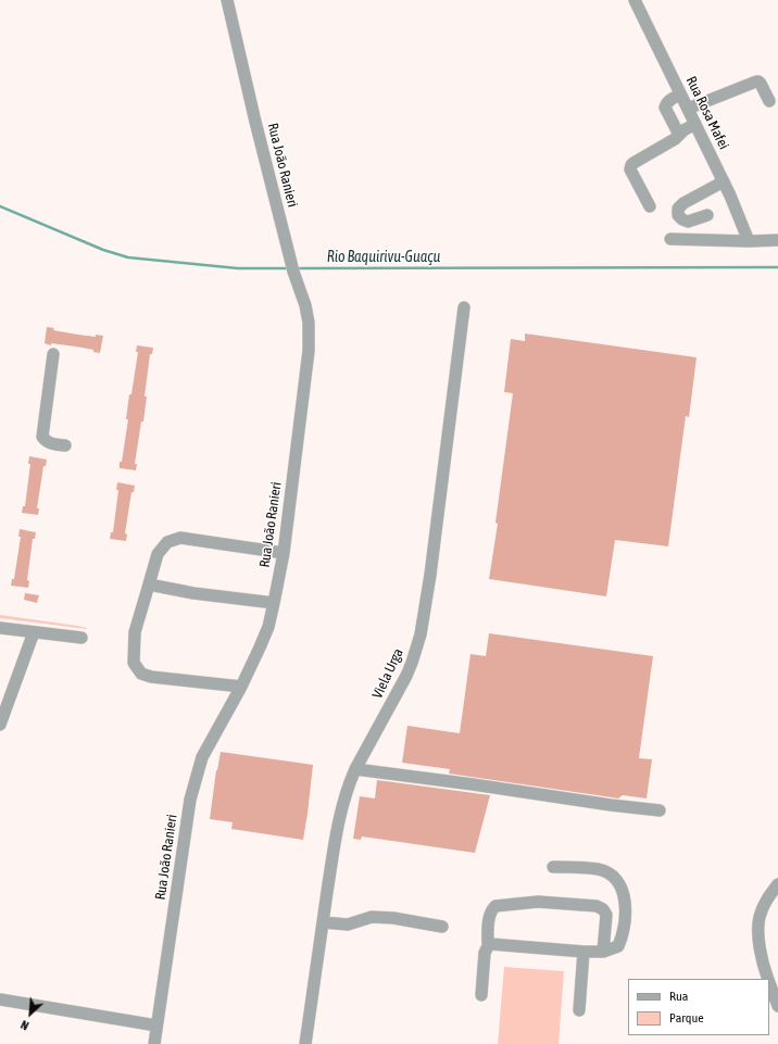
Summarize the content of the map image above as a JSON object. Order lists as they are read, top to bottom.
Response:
{
  "streets": {
    "street": ["Rua Rosa Mafei", "Rua João Ranieri", "Viela Urga"]
  },
  "water": ["Rio Baquirivu-Guaçu"],
  "legend": ["Rua", "Parque"],
  "north": "bottom left"
}
